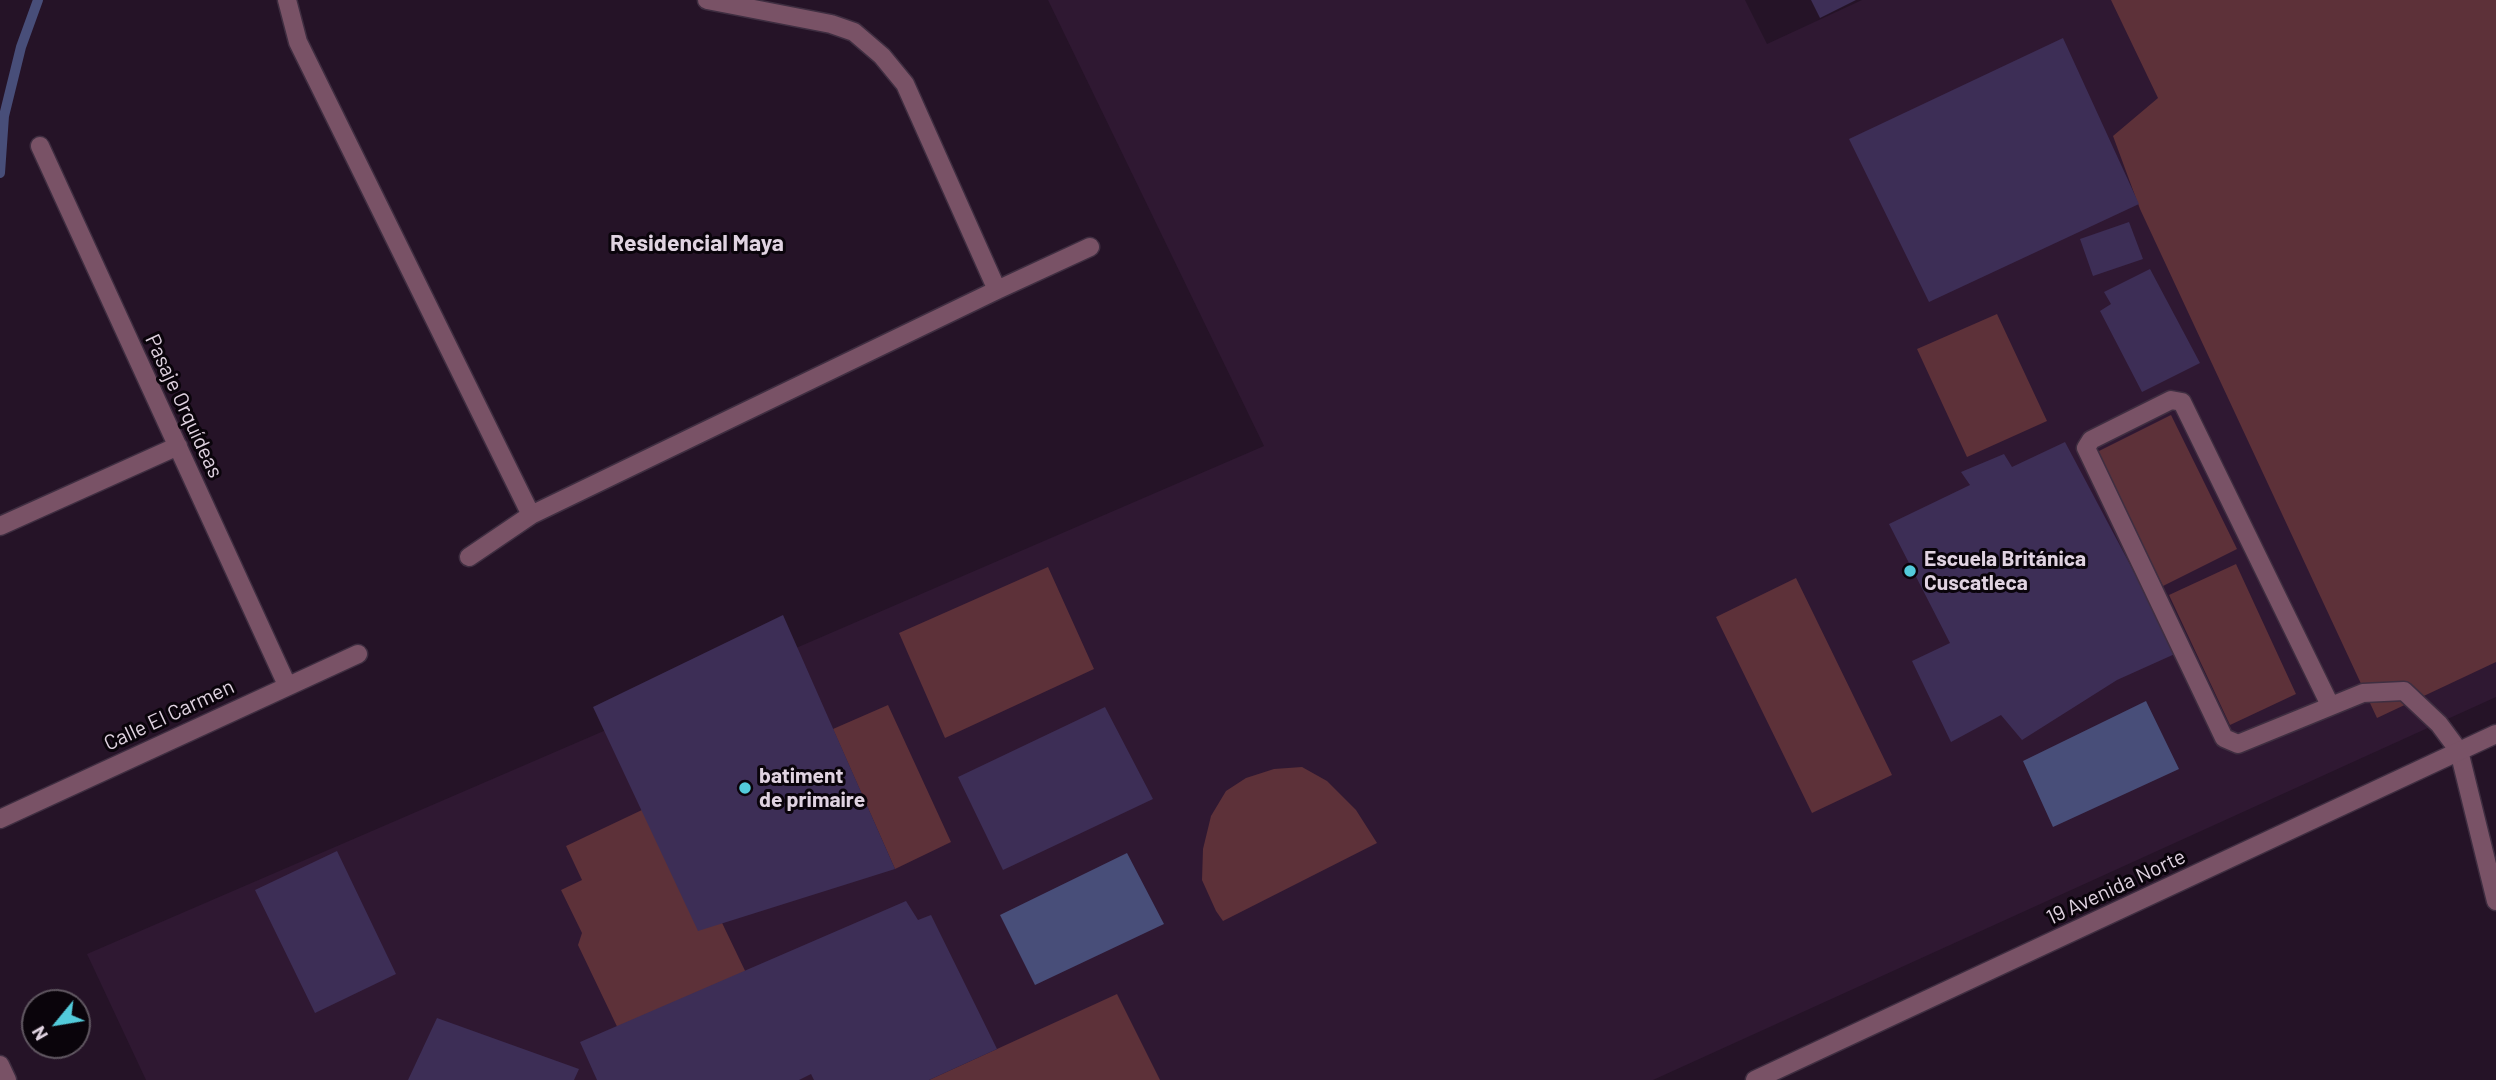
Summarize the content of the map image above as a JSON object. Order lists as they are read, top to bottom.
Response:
{
  "streets": {
    "street": ["Pasaje Orquídeas", "Calle El Carmen", "19 Avenida Norte"]
  },
  "crossings": [
    ["Pasaje Orquídeas", "Calle El Carmen"]
  ],
  "districts": ["Residencial Maya"],
  "places": ["Escuela Británica Cuscatleca", "batiment de primaire"],
  "north": "bottom left"
}
